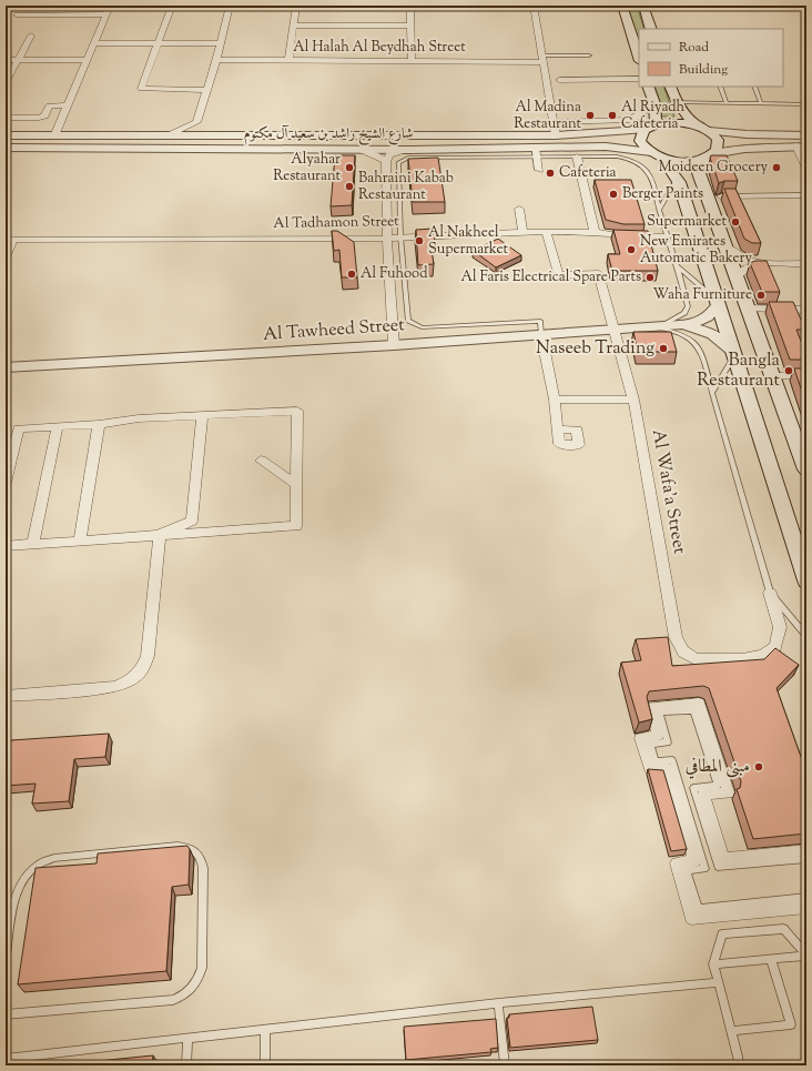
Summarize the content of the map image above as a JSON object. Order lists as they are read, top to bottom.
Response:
{
  "streets": {
    "street": [
      "Al Halah Al Beydhah Street",
      "شارع الشيخ راشد بن سعيد آل مكتوم",
      "Al Tadhamon Street",
      "Al Tawheed Street",
      "Al Wafa'a Street"
    ]
  },
  "crossings": [
    ["Al Tadhamon Street", "Al Wafa'a Street"],
    ["Al Tawheed Street", "Al Wafa'a Street"]
  ],
  "places": [
    "Al Madina Restaurant",
    "Al Riyadh Cafeteria",
    "Alyahar Restaurant",
    "Moideen Grocery",
    "Cafeteria",
    "Bahraini Kabab Restaurant",
    "Berger Paints",
    "Supermarket",
    "Al Nakheel Supermarket",
    "New Emirates Automatic Bakery",
    "Al Fuhood",
    "Al Faris Electrical Spare Parts",
    "Waha Furniture",
    "Naseeb Trading",
    "Bangla Restaurant",
    "مبنى المطافي"
  ],
  "legend": ["Road", "Building"]
}
